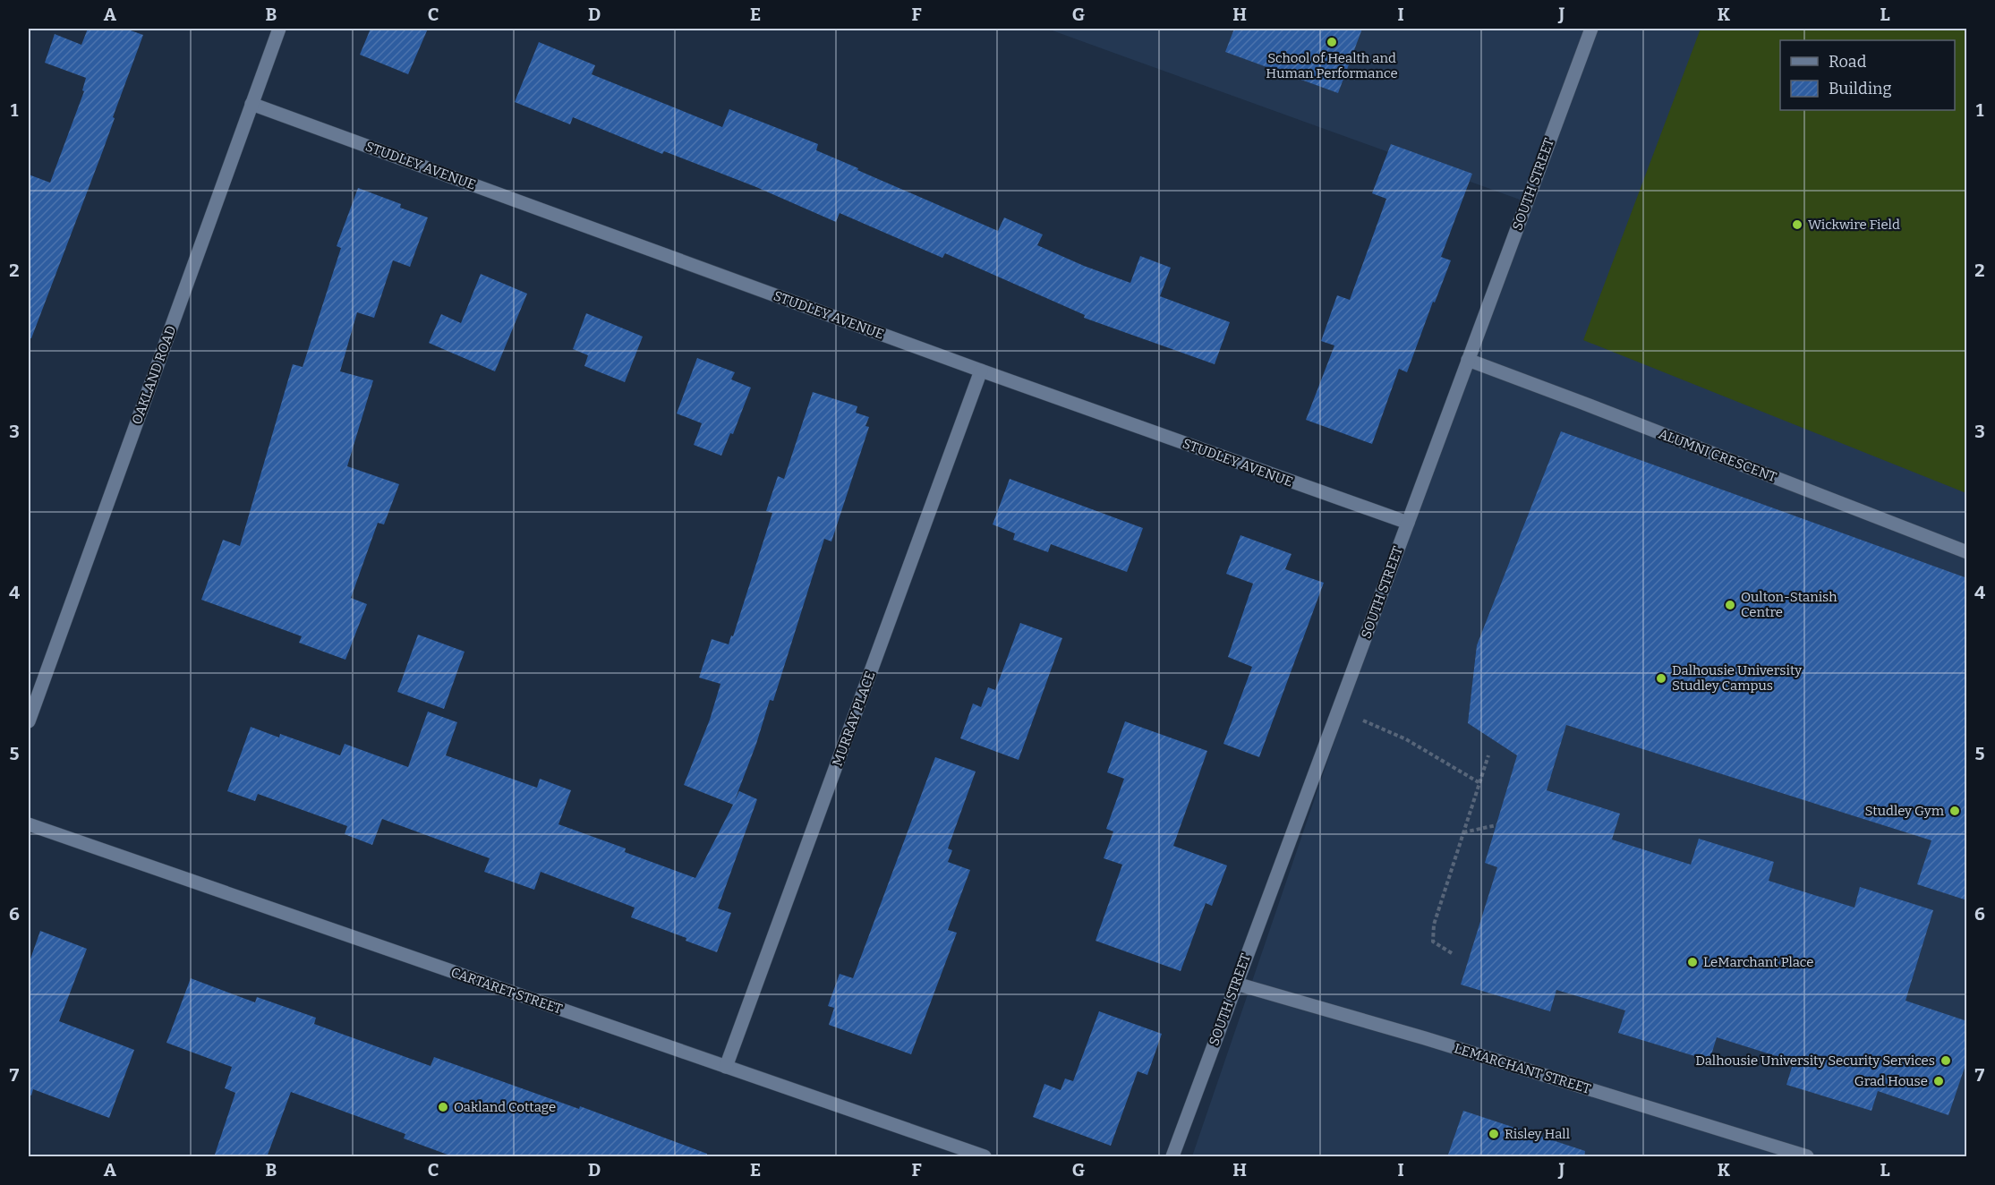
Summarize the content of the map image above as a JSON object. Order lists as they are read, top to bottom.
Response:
{
  "streets": {
    "street": [
      "STUDLEY AVENUE",
      "SOUTH STREET",
      "OAKLAND ROAD",
      "ALUMNI CRESCENT",
      "MURRAY PLACE",
      "CARTARET STREET",
      "LEMARCHANT STREET"
    ]
  },
  "crossings": [
    ["STUDLEY AVENUE", "SOUTH STREET"],
    ["STUDLEY AVENUE", "OAKLAND ROAD"],
    ["STUDLEY AVENUE", "MURRAY PLACE"],
    ["SOUTH STREET", "ALUMNI CRESCENT"],
    ["SOUTH STREET", "LEMARCHANT STREET"],
    ["MURRAY PLACE", "CARTARET STREET"]
  ],
  "places": [
    "School of Health and Human Performance",
    "Wickwire Field",
    "Oulton-Stanish Centre",
    "Dalhousie University Studley Campus",
    "Studley Gym",
    "LeMarchant Place",
    "Dalhousie University Security Services",
    "Grad House",
    "Oakland Cottage",
    "Risley Hall"
  ],
  "legend": ["Road", "Building"],
  "grid": {
    "columns": [
      "A",
      "B",
      "C",
      "D",
      "E",
      "F",
      "G",
      "H",
      "I",
      "J",
      "K",
      "L"
    ],
    "rows": [
      "1",
      "2",
      "3",
      "4",
      "5",
      "6",
      "7"
    ]
  }
}
